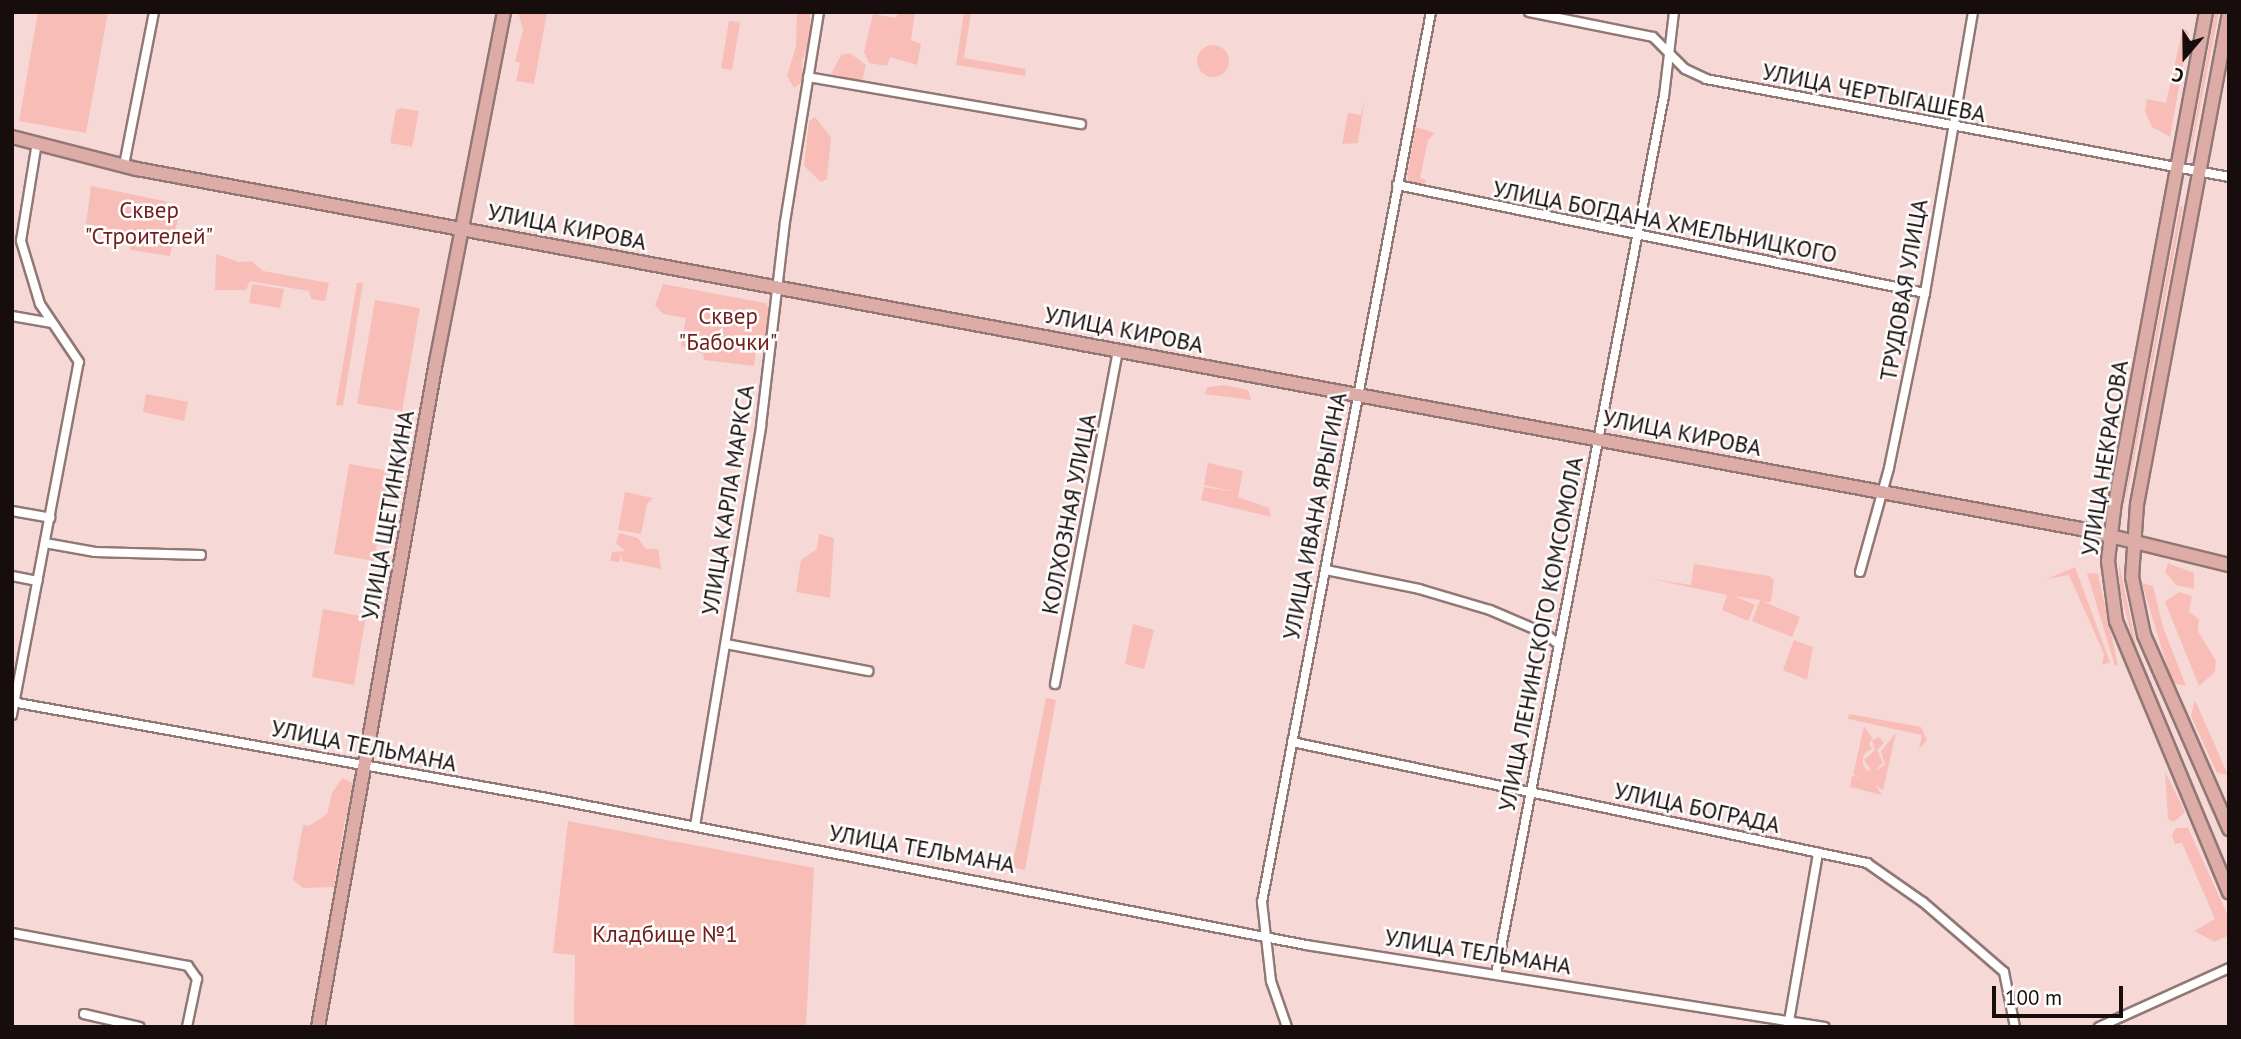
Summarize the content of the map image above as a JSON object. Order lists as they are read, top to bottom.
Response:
{
  "streets": {
    "main road": ["УЛИЦА КИРОВА", "УЛИЦА НЕКРАСОВА", "УЛИЦА ЩЕТИНКИНА"],
    "street": [
      "УЛИЦА ЧЕРТЫГАШЕВА",
      "УЛИЦА БОГДАНА ХМЕЛЬНИЦКОГО",
      "ТРУДОВАЯ УЛИЦА",
      "УЛИЦА КАРЛА МАРКСА",
      "КОЛХОЗНАЯ УЛИЦА",
      "УЛИЦА ИВАНА ЯРЫГИНА",
      "УЛИЦА ЛЕНИНСКОГО КОМСОМОЛА",
      "УЛИЦА ТЕЛЬМАНА",
      "УЛИЦА БОГРАДА"
    ]
  },
  "crossings": [
    ["УЛИЦА ЧЕРТЫГАШЕВА", "ТРУДОВАЯ УЛИЦА"],
    ["УЛИЦА ЧЕРТЫГАШЕВА", "УЛИЦА НЕКРАСОВА"],
    ["УЛИЦА ЧЕРТЫГАШЕВА", "УЛИЦА ЛЕНИНСКОГО КОМСОМОЛА"],
    ["УЛИЦА БОГДАНА ХМЕЛЬНИЦКОГО", "ТРУДОВАЯ УЛИЦА"],
    ["УЛИЦА БОГДАНА ХМЕЛЬНИЦКОГО", "УЛИЦА ИВАНА ЯРЫГИНА"],
    ["УЛИЦА БОГДАНА ХМЕЛЬНИЦКОГО", "УЛИЦА ЛЕНИНСКОГО КОМСОМОЛА"],
    ["УЛИЦА КИРОВА", "ТРУДОВАЯ УЛИЦА"],
    ["УЛИЦА КИРОВА", "УЛИЦА НЕКРАСОВА"],
    ["УЛИЦА КИРОВА", "УЛИЦА КАРЛА МАРКСА"],
    ["УЛИЦА КИРОВА", "КОЛХОЗНАЯ УЛИЦА"],
    ["УЛИЦА КИРОВА", "УЛИЦА ЩЕТИНКИНА"],
    ["УЛИЦА КИРОВА", "УЛИЦА ИВАНА ЯРЫГИНА"],
    ["УЛИЦА КИРОВА", "УЛИЦА ЛЕНИНСКОГО КОМСОМОЛА"],
    ["УЛИЦА КАРЛА МАРКСА", "УЛИЦА ТЕЛЬМАНА"],
    ["УЛИЦА ЩЕТИНКИНА", "УЛИЦА ТЕЛЬМАНА"],
    ["УЛИЦА ИВАНА ЯРЫГИНА", "УЛИЦА ТЕЛЬМАНА"],
    ["УЛИЦА ИВАНА ЯРЫГИНА", "УЛИЦА БОГРАДА"],
    ["УЛИЦА ЛЕНИНСКОГО КОМСОМОЛА", "УЛИЦА ТЕЛЬМАНА"],
    ["УЛИЦА ЛЕНИНСКОГО КОМСОМОЛА", "УЛИЦА БОГРАДА"]
  ],
  "parks": ["Сквер \"Строителей\"", "Сквер \"Бабочки\"", "Кладбище №1"],
  "scale_bar": "100 m",
  "north": "bottom"
}
